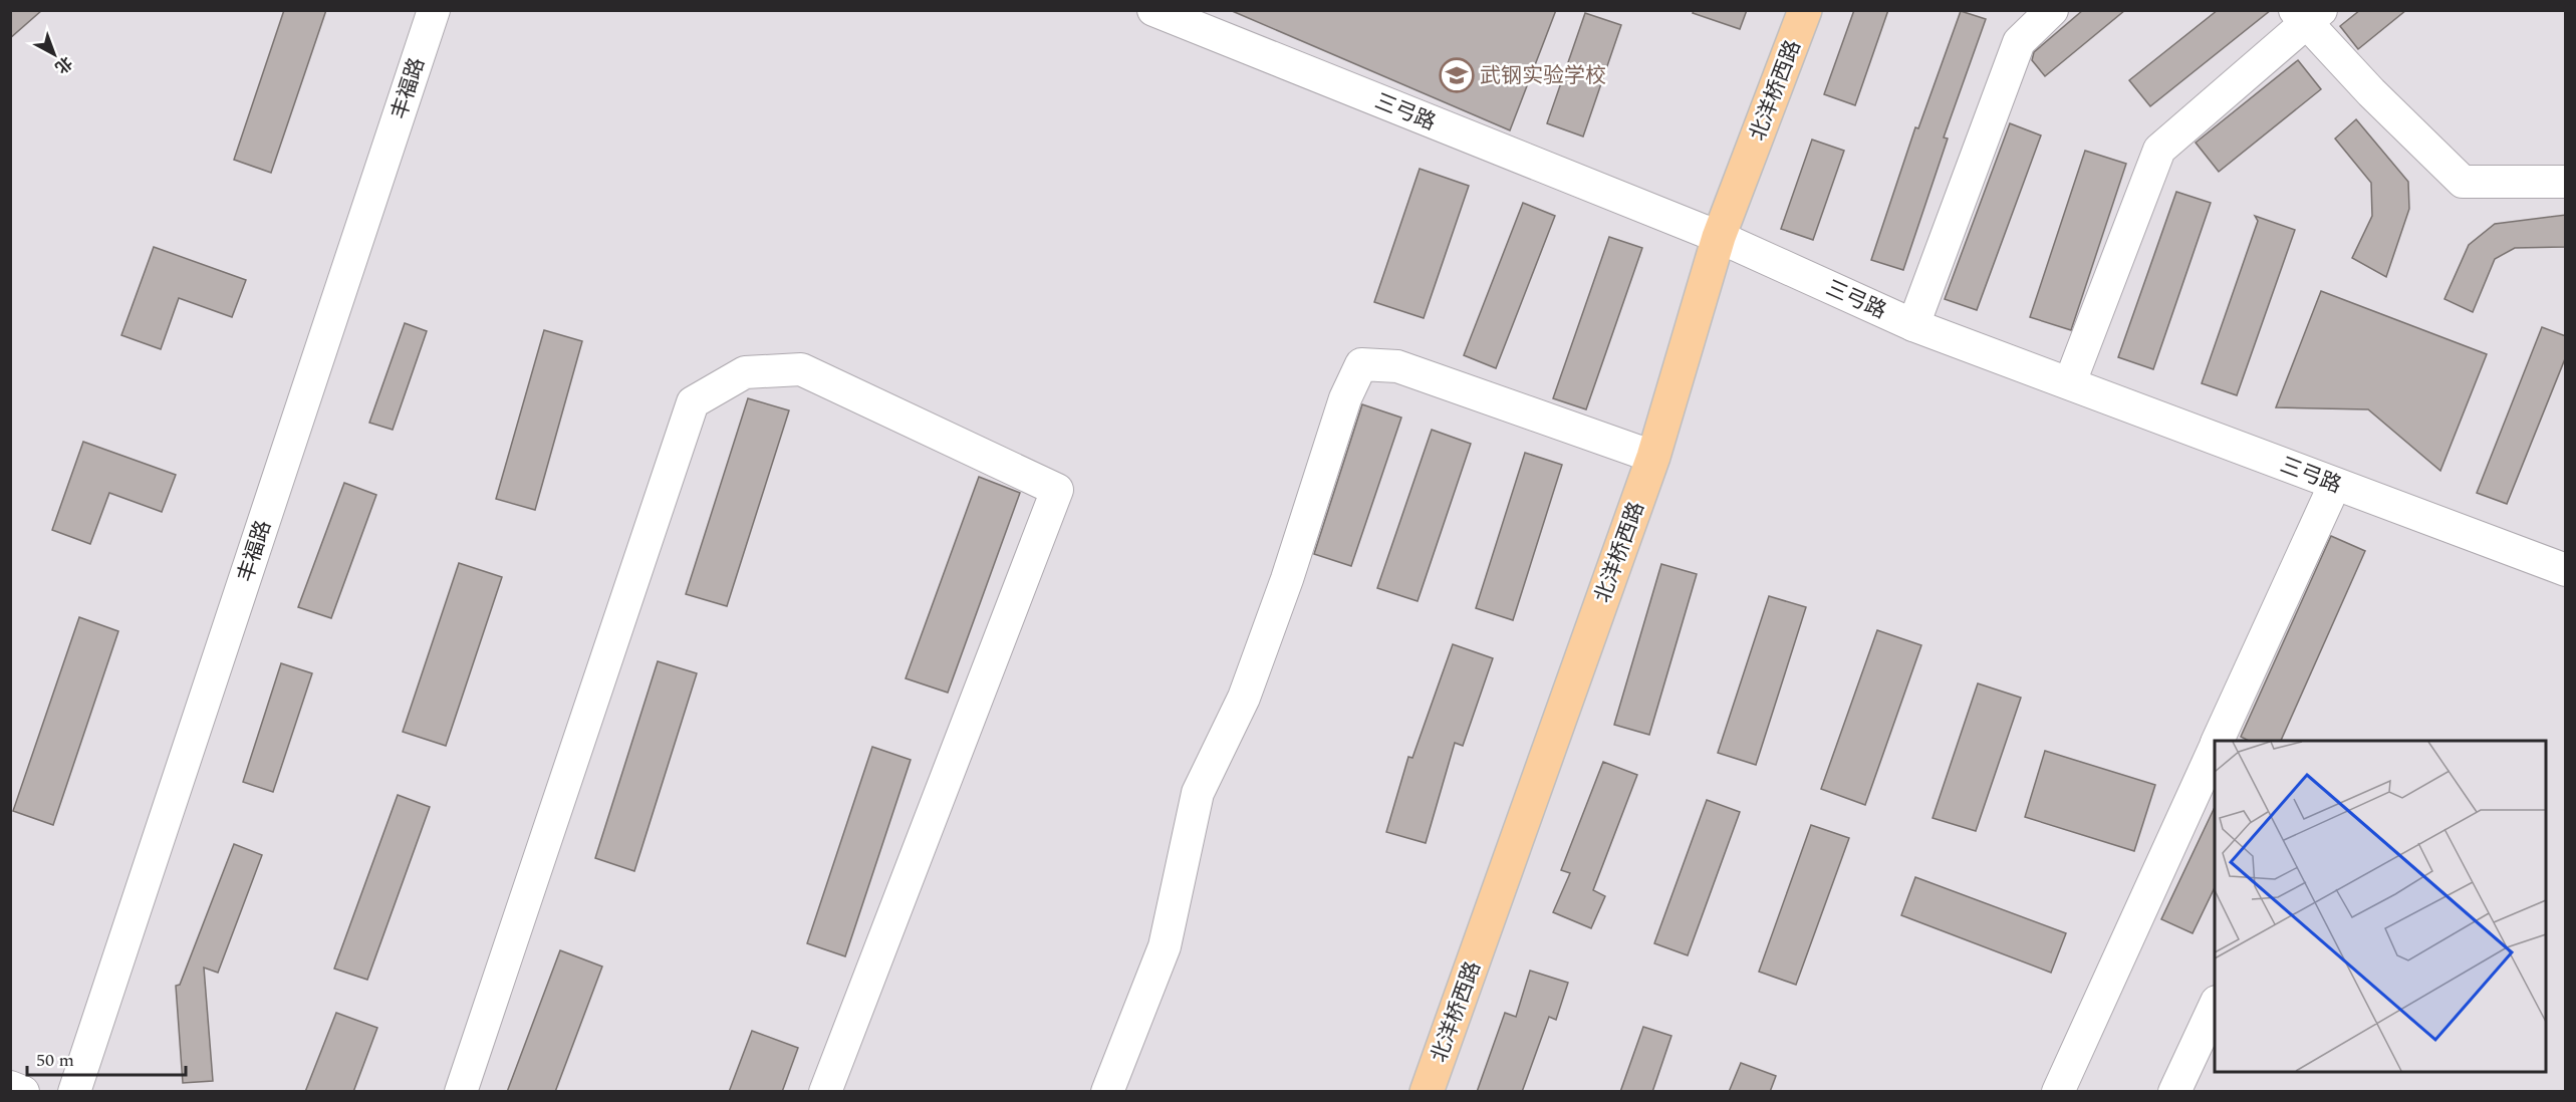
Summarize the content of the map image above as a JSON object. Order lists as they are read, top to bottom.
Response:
{
  "streets": {
    "main road": ["北洋桥西路"],
    "street": ["丰福路", "三弓路"]
  },
  "crossings": [
    ["北洋桥西路", "三弓路"]
  ],
  "places": {
    "school or university": ["武钢实验学校"]
  },
  "scale_bar": "50 m",
  "north": "bottom right"
}
